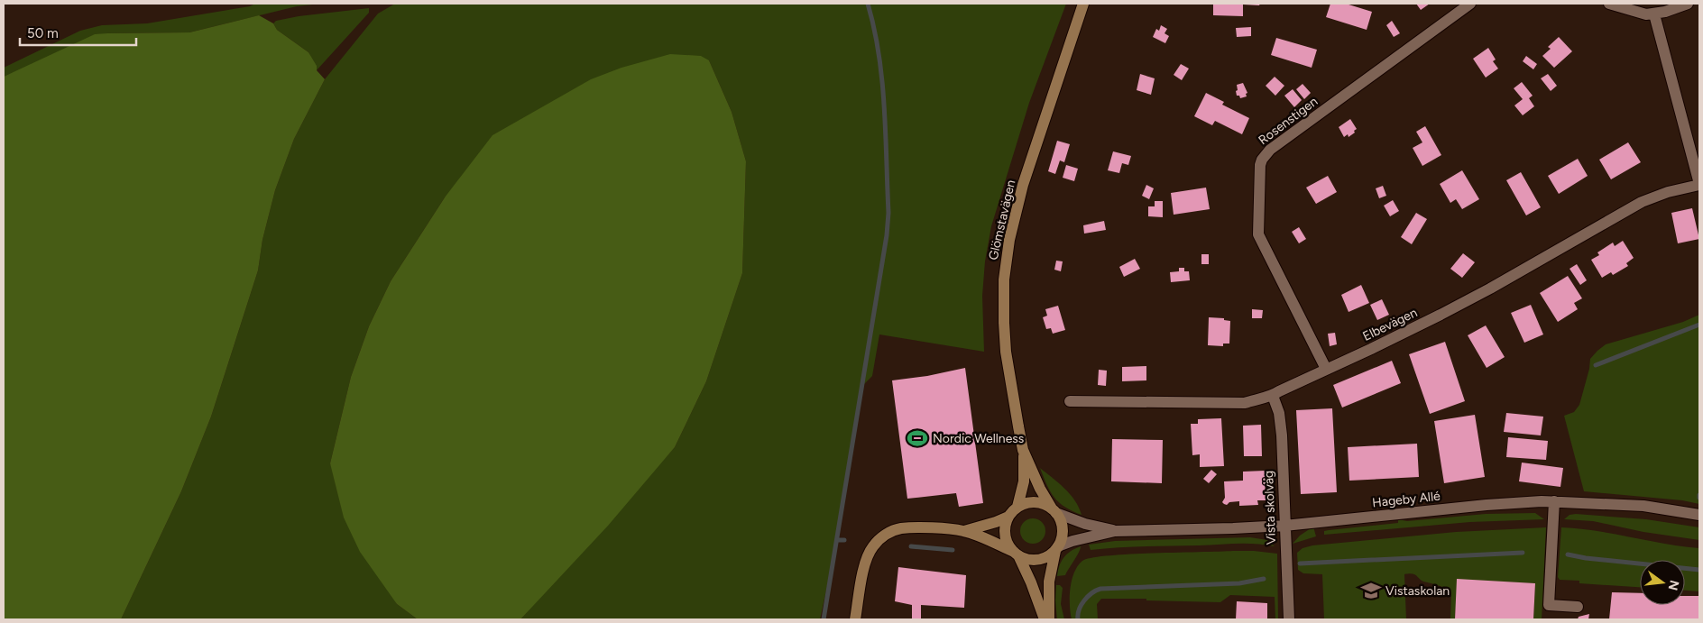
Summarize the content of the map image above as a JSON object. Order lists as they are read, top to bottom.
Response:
{
  "streets": {
    "main road": ["Glömstavägen"],
    "street": [
      "Rosenstigen",
      "Elbevägen",
      "Hageby Allé",
      "Vista skolväg"
    ]
  },
  "crossings": [
    ["Rosenstigen", "Elbevägen"],
    ["Glömstavägen", "Hageby Allé"],
    ["Elbevägen", "Vista skolväg"],
    ["Hageby Allé", "Vista skolväg"]
  ],
  "places": {
    "sports": ["Nordic Wellness"],
    "school or university": ["Vistaskolan"]
  },
  "scale_bar": "50 m",
  "north": "right"
}
